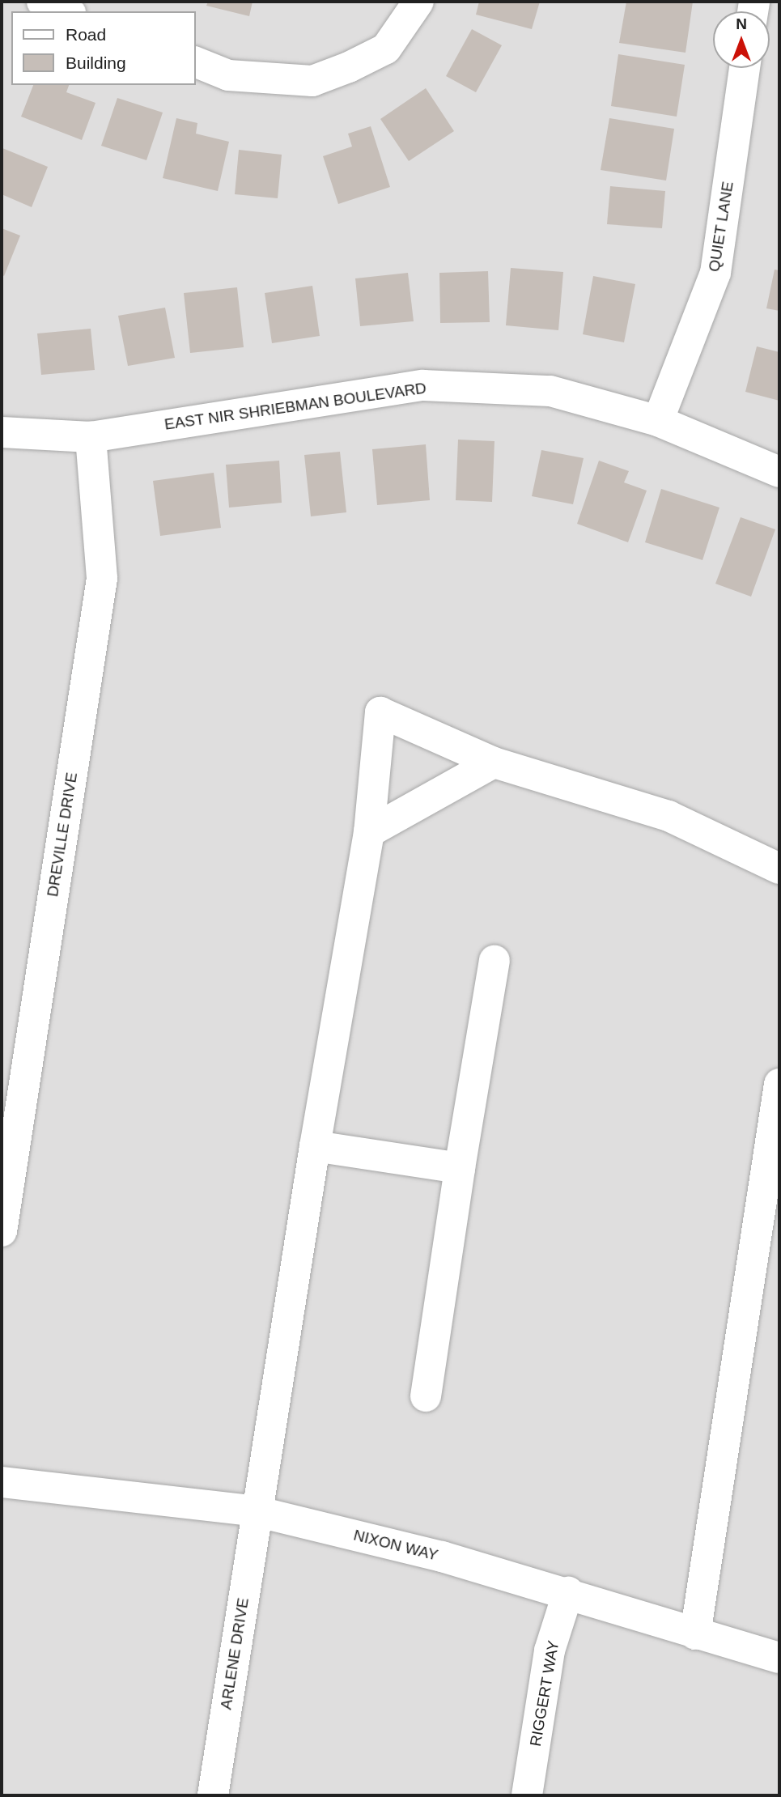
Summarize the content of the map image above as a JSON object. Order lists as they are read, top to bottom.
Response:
{
  "streets": {
    "street": [
      "QUIET LANE",
      "EAST NIR SHRIEBMAN BOULEVARD",
      "DREVILLE DRIVE",
      "NIXON WAY",
      "ARLENE DRIVE",
      "RIGGERT WAY"
    ]
  },
  "crossings": [
    ["QUIET LANE", "EAST NIR SHRIEBMAN BOULEVARD"],
    ["EAST NIR SHRIEBMAN BOULEVARD", "DREVILLE DRIVE"],
    ["NIXON WAY", "ARLENE DRIVE"],
    ["NIXON WAY", "RIGGERT WAY"]
  ],
  "legend": ["Road", "Building"],
  "north": "top"
}
